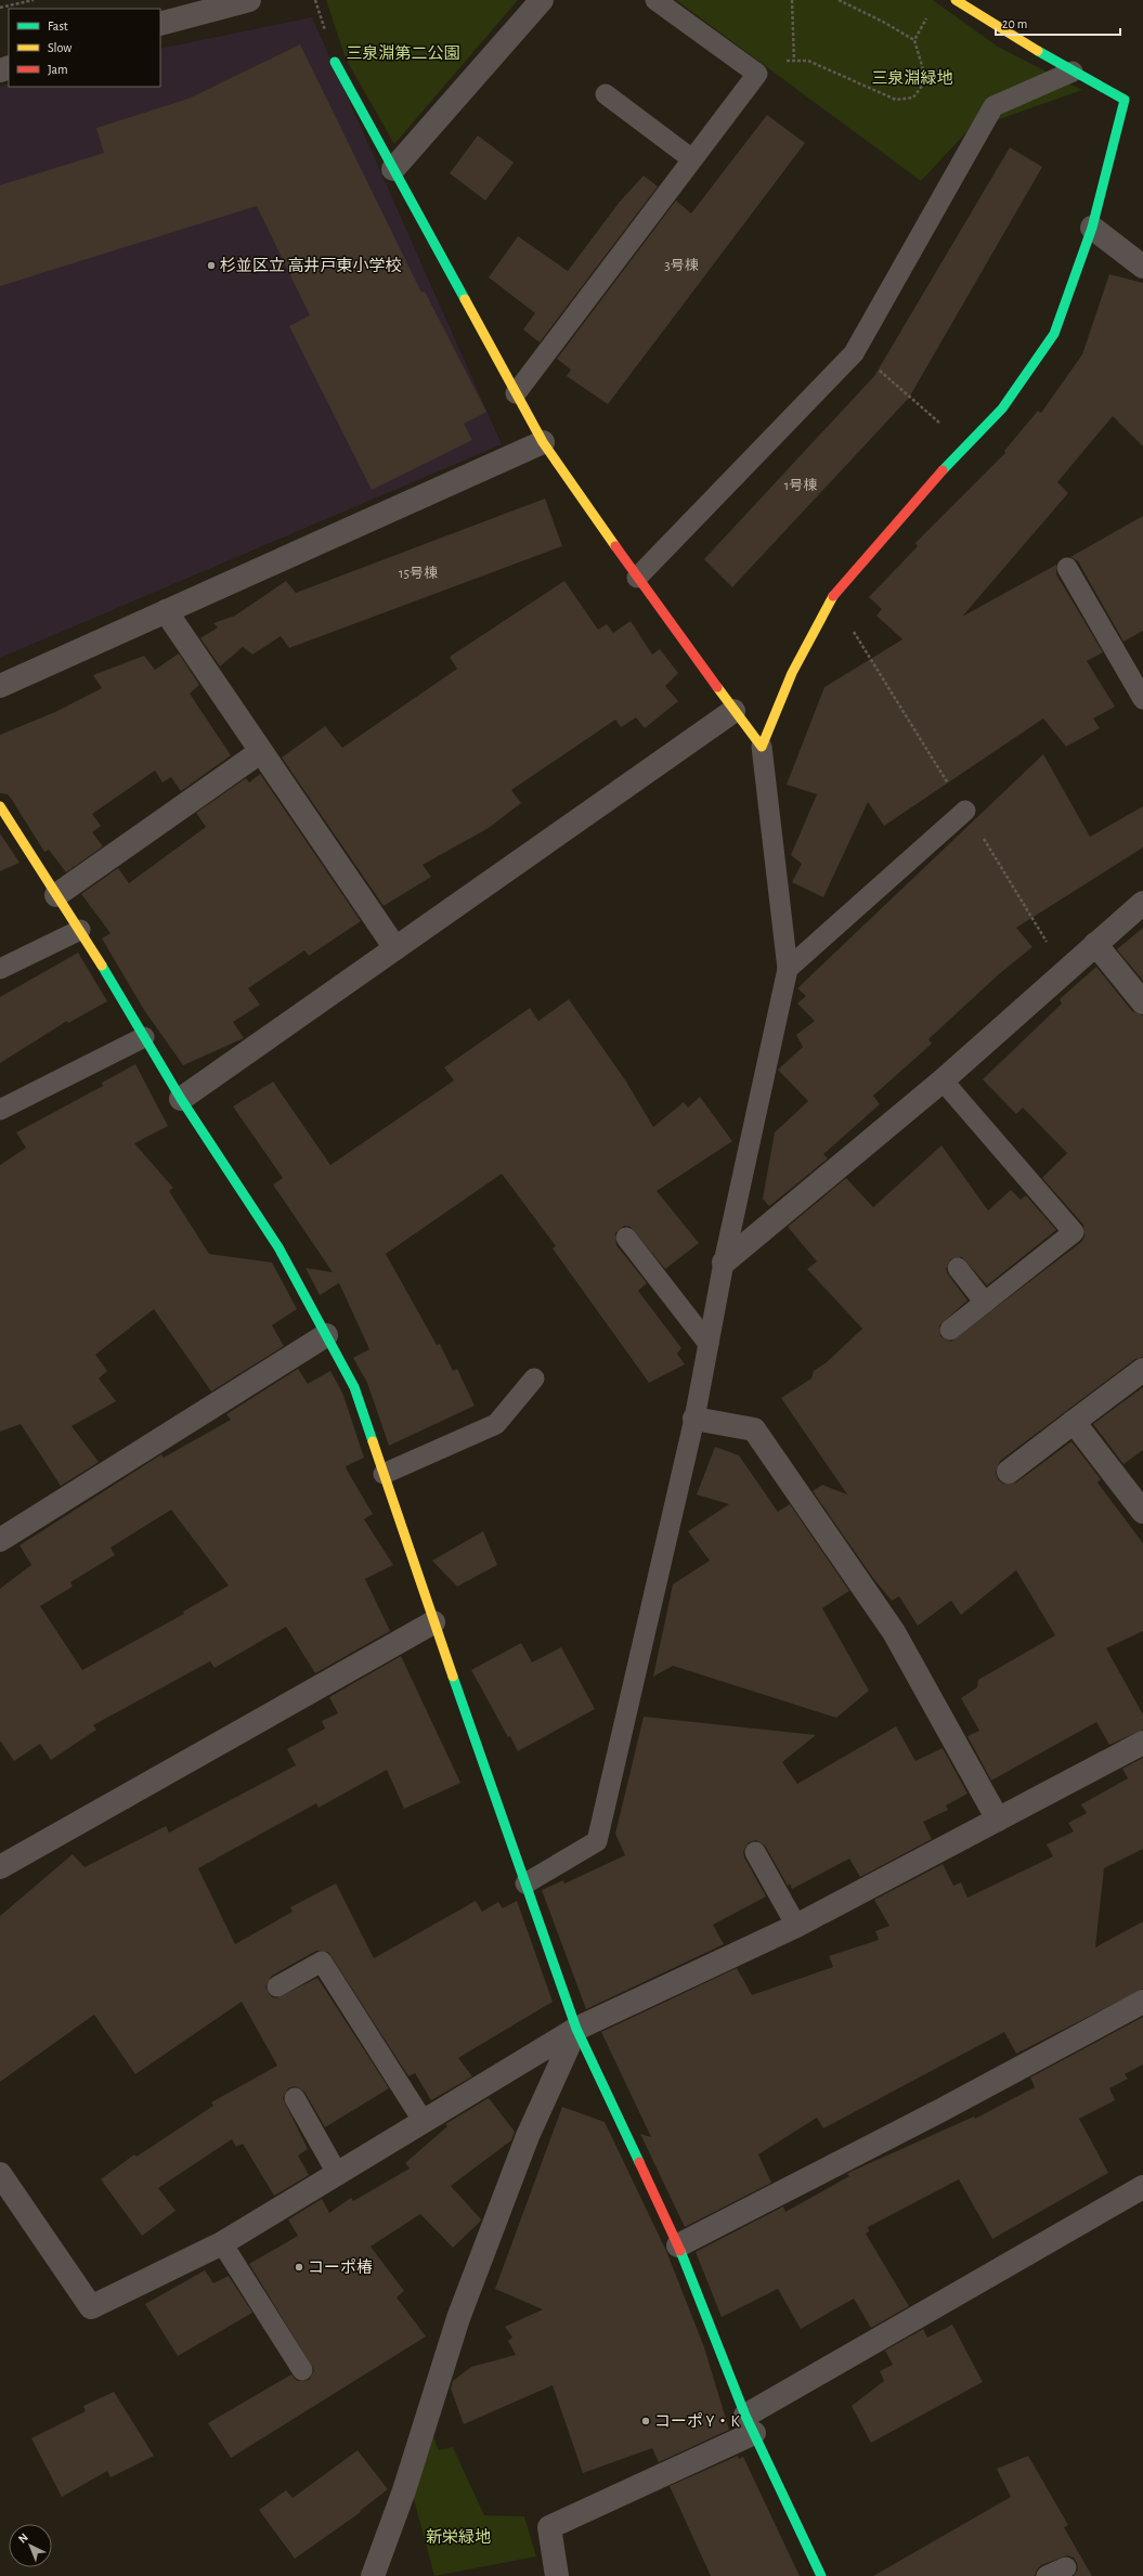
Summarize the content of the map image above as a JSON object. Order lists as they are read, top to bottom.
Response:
{
  "parks": ["三泉淵第二公園", "三泉淵緑地", "新栄緑地"],
  "places": ["杉並区立 高井戸東小学校", "コーポ椿", "コーポ Y・K"],
  "house_numbers": ["3号棟", "1号棟", "15号棟"],
  "legend": ["Fast", "Slow", "Jam"],
  "scale_bar": "20 m",
  "north": "top left"
}
